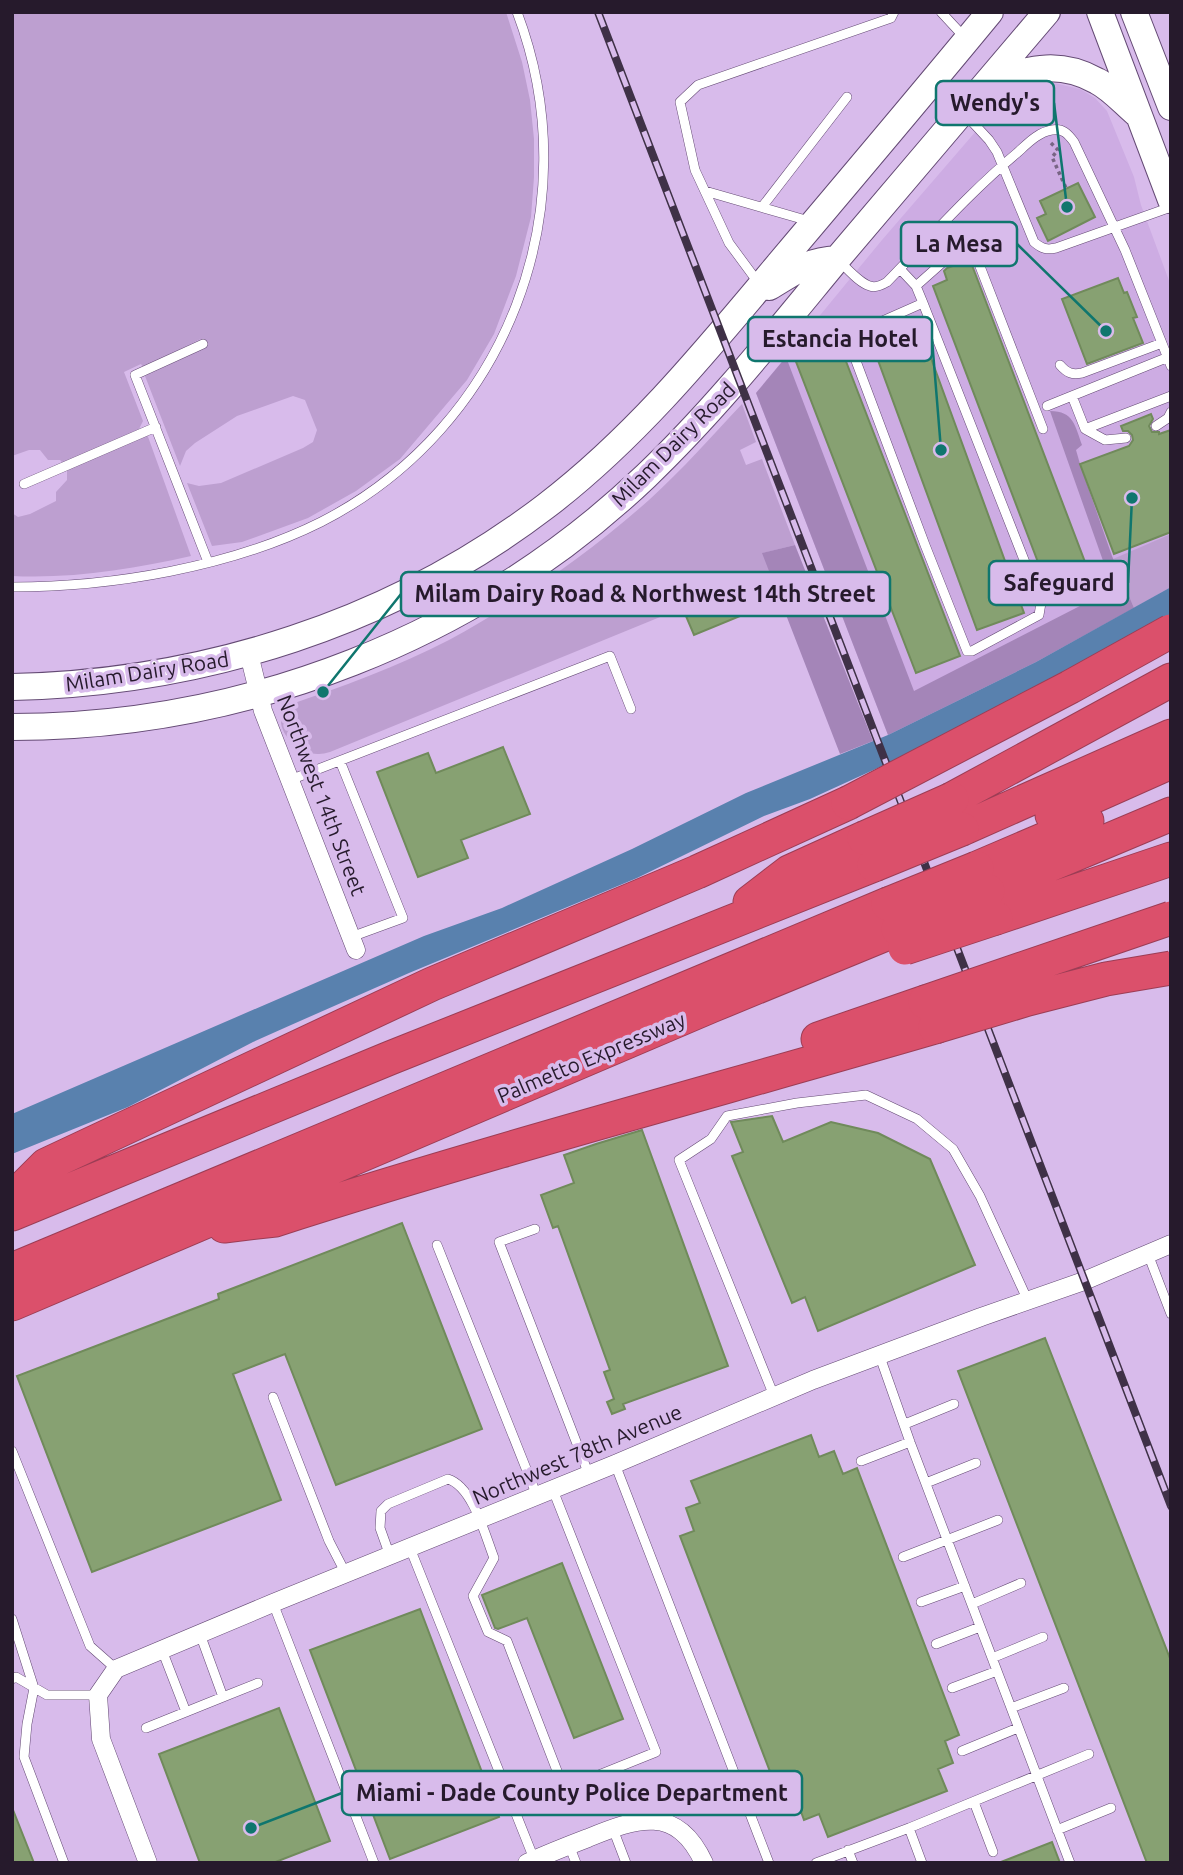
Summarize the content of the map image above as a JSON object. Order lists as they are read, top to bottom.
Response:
{
  "streets": {
    "highway": ["Palmetto Expressway"],
    "main road": ["Milam Dairy Road"],
    "street": ["Northwest 14th Street", "Northwest 78th Avenue"]
  },
  "crossings": [
    ["Milam Dairy Road", "Northwest 14th Street"]
  ],
  "places": [
    "Wendy's",
    "La Mesa",
    "Estancia Hotel",
    "Safeguard",
    "Milam Dairy Road & Northwest 14th Street",
    "Miami - Dade County Police Department"
  ]
}
